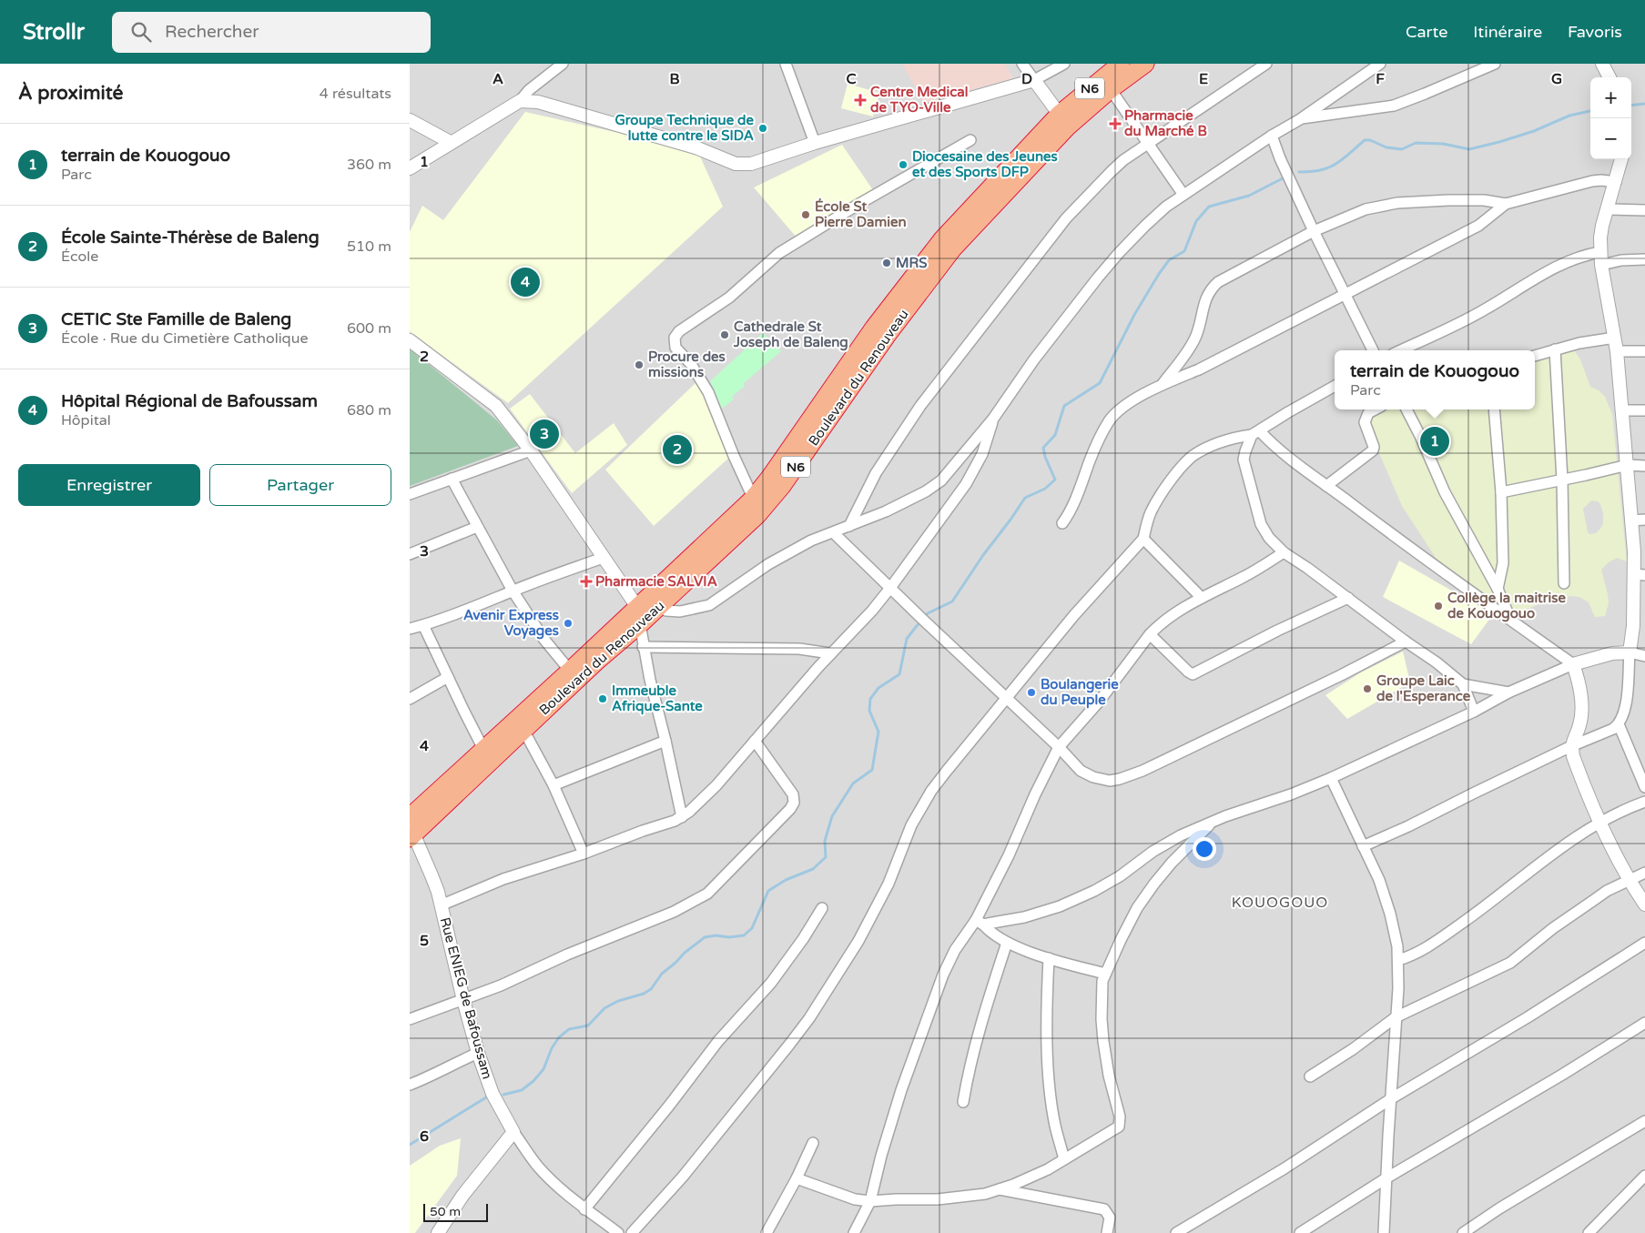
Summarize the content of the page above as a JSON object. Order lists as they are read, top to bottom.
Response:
{
  "streets": {
    "highway": ["N6", "Boulevard du Renouveau"],
    "street": ["Rue ENIEG de Bafoussam"]
  },
  "crossings": [
    ["N6", "Boulevard du Renouveau"],
    ["Boulevard du Renouveau", "Rue ENIEG de Bafoussam"]
  ],
  "districts": ["KOUOGOUO"],
  "places": {
    "health": ["Centre Medical de TYO-Ville", "Pharmacie du Marché B", "Pharmacie SALVIA"],
    "other": [
      "Groupe Technique de lutte contre le SIDA",
      "Diocesaine des Jeunes et des Sports DFP",
      "École St Pierre Damien",
      "MRS",
      "Cathedrale St Joseph de Baleng",
      "Procure des missions",
      "Collège la maitrise de Kouogouo",
      "Avenir Express Voyages",
      "Groupe Laic de l'Esperance",
      "Boulangerie du Peuple",
      "Immeuble Afrique-Sante"
    ]
  },
  "scale_bar": "50 m",
  "page": {
    "header": "Strollr",
    "search": "Rechercher",
    "nav": ["Carte", "Itinéraire", "Favoris"],
    "heading": ["À proximité", "4 résultats"],
    "map_buttons": ["+", "−"],
    "list": [
      {
        "mark": "1",
        "name": "terrain de Kouogouo",
        "note": "Parc",
        "value": "360 m"
      },
      {
        "mark": "2",
        "name": "École Sainte-Thérèse de Baleng",
        "note": "École",
        "value": "510 m"
      },
      {
        "mark": "3",
        "name": "CETIC Ste Famille de Baleng",
        "note": "École · Rue du Cimetière Catholique",
        "value": "600 m"
      },
      {
        "mark": "4",
        "name": "Hôpital Régional de Bafoussam",
        "note": "Hôpital",
        "value": "680 m"
      }
    ],
    "pins": [
      "4",
      "3",
      "1",
      "2"
    ],
    "popup": ["terrain de Kouogouo", "Parc"],
    "buttons": ["Enregistrer", "Partager"],
    "scale": "50 m"
  },
  "grid": {
    "columns": [
      "A",
      "B",
      "C",
      "D",
      "E",
      "F",
      "G"
    ],
    "rows": [
      "1",
      "2",
      "3",
      "4",
      "5",
      "6"
    ]
  }
}
